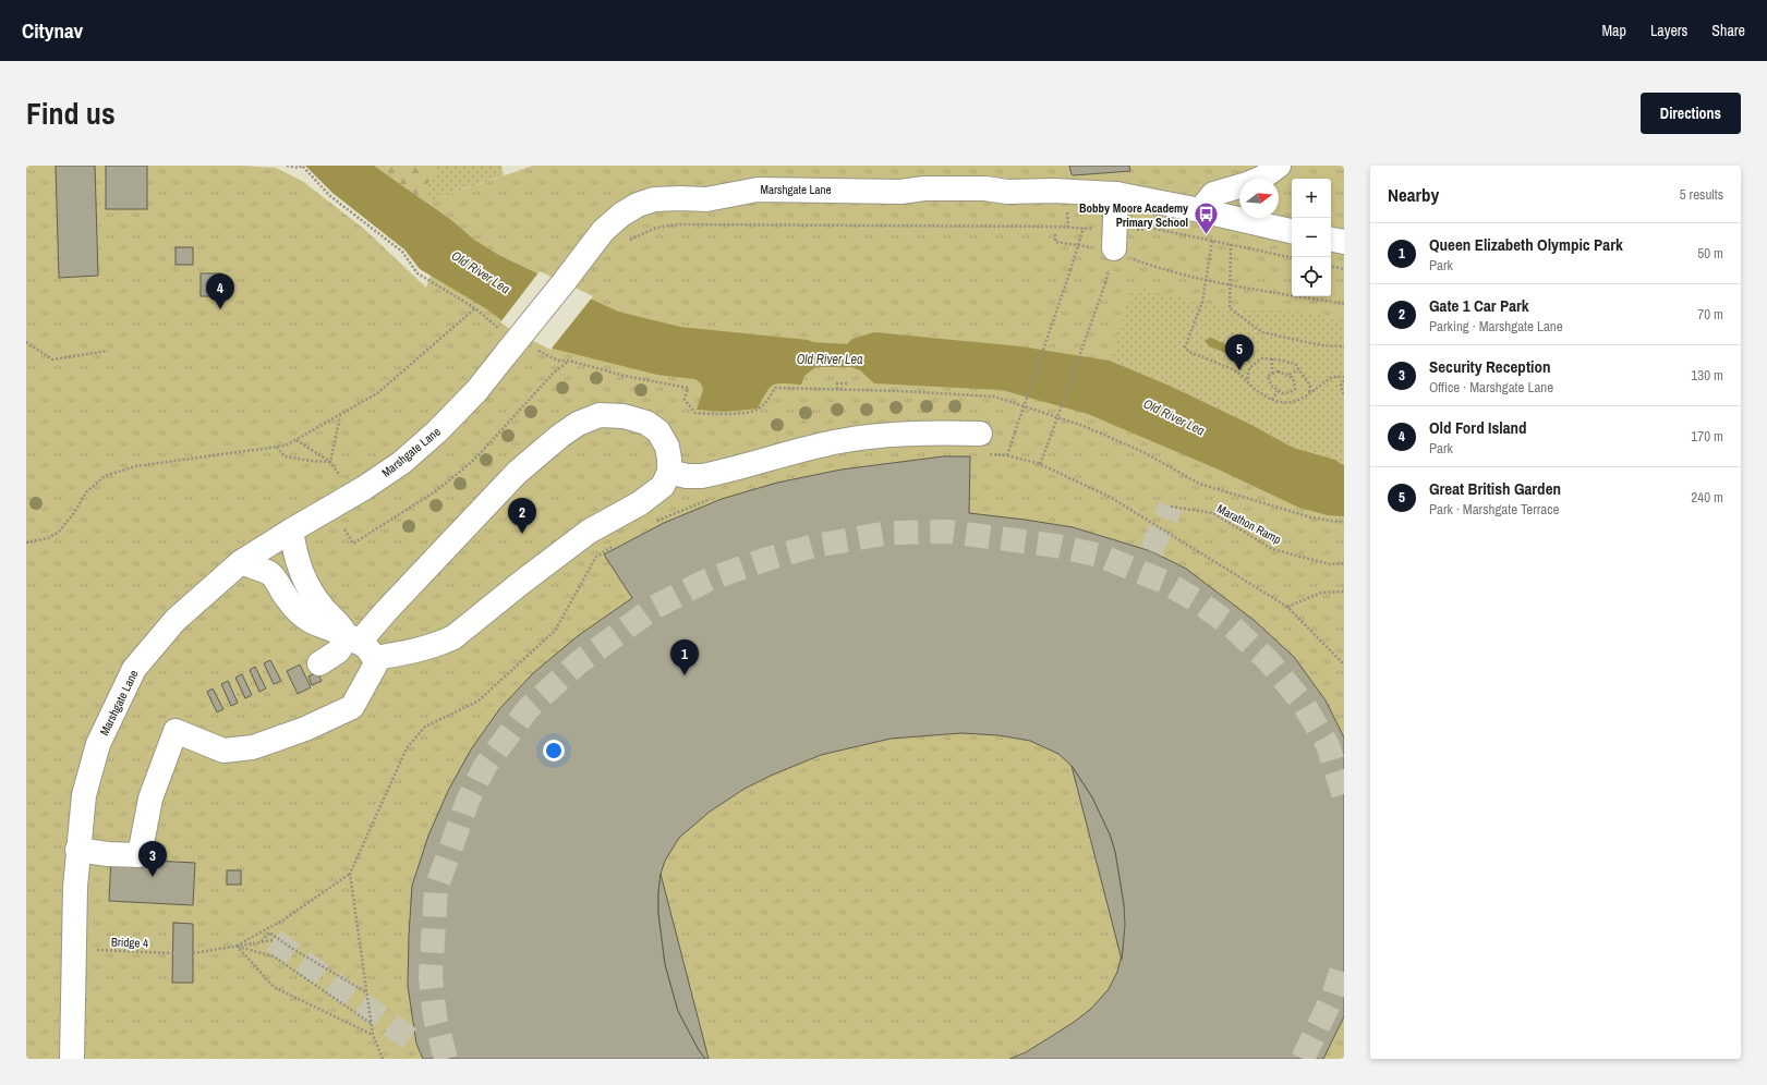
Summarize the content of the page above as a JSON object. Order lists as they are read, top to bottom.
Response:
{
  "streets": {
    "street": ["Marshgate Lane"],
    "path": ["Marathon Ramp", "Bridge 4"]
  },
  "water": ["Old River Lea"],
  "places": {
    "bus stop": ["Bobby Moore Academy Primary School"]
  },
  "north": "right",
  "page": {
    "header": "Citynav",
    "nav": ["Map", "Layers", "Share"],
    "title": "Find us",
    "buttons": "Directions",
    "heading": ["Nearby", "5 results"],
    "map_buttons": ["+", "−"],
    "list": [
      {
        "mark": "1",
        "name": "Queen Elizabeth Olympic Park",
        "note": "Park",
        "value": "50 m"
      },
      {
        "mark": "2",
        "name": "Gate 1 Car Park",
        "note": "Parking · Marshgate Lane",
        "value": "70 m"
      },
      {
        "mark": "3",
        "name": "Security Reception",
        "note": "Office · Marshgate Lane",
        "value": "130 m"
      },
      {
        "mark": "4",
        "name": "Old Ford Island",
        "note": "Park",
        "value": "170 m"
      },
      {
        "mark": "5",
        "name": "Great British Garden",
        "note": "Park · Marshgate Terrace",
        "value": "240 m"
      }
    ],
    "pins": [
      "4",
      "5",
      "2",
      "1",
      "3"
    ]
  }
}
